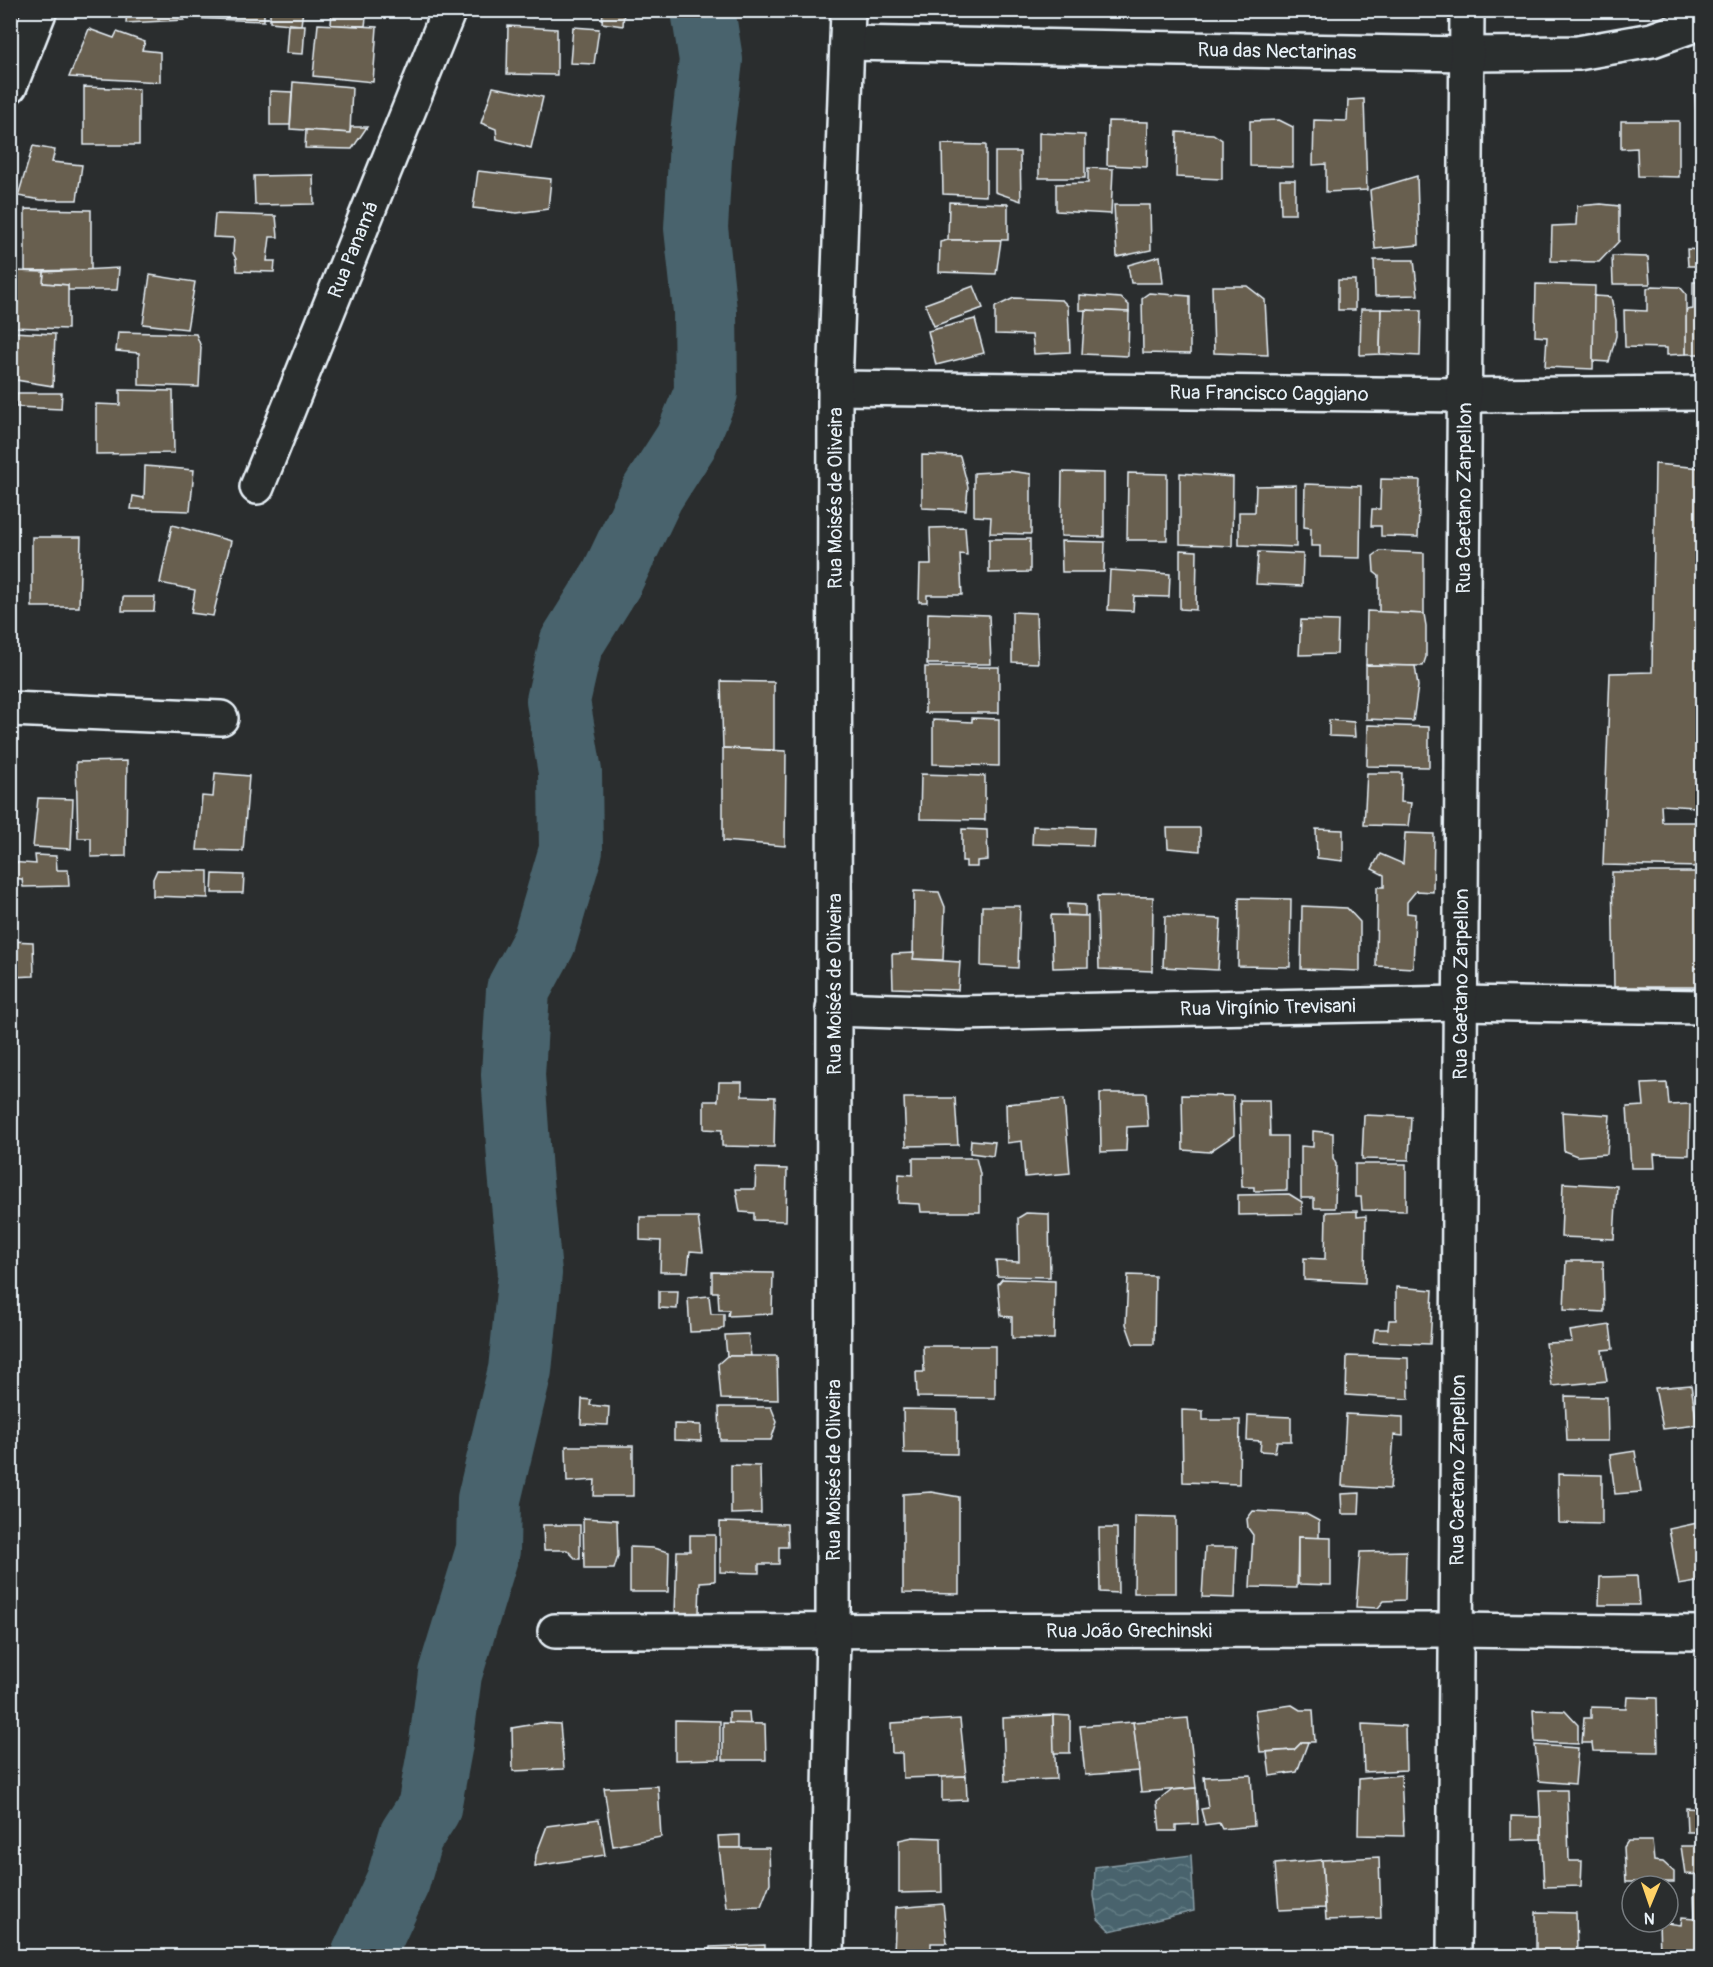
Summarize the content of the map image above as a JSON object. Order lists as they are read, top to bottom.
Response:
{
  "streets": {
    "street": [
      "Rua das Nectarinas",
      "Rua Panamá",
      "Rua Francisco Caggiano",
      "Rua Moisés de Oliveira",
      "Rua Caetano Zarpellon",
      "Rua Virgínio Trevisani",
      "Rua João Grechinski"
    ]
  },
  "crossings": [
    ["Rua das Nectarinas", "Rua Moisés de Oliveira"],
    ["Rua das Nectarinas", "Rua Caetano Zarpellon"],
    ["Rua Francisco Caggiano", "Rua Moisés de Oliveira"],
    ["Rua Francisco Caggiano", "Rua Caetano Zarpellon"],
    ["Rua Moisés de Oliveira", "Rua Virgínio Trevisani"],
    ["Rua Moisés de Oliveira", "Rua João Grechinski"],
    ["Rua Caetano Zarpellon", "Rua Virgínio Trevisani"],
    ["Rua Caetano Zarpellon", "Rua João Grechinski"]
  ],
  "north": "bottom"
}
